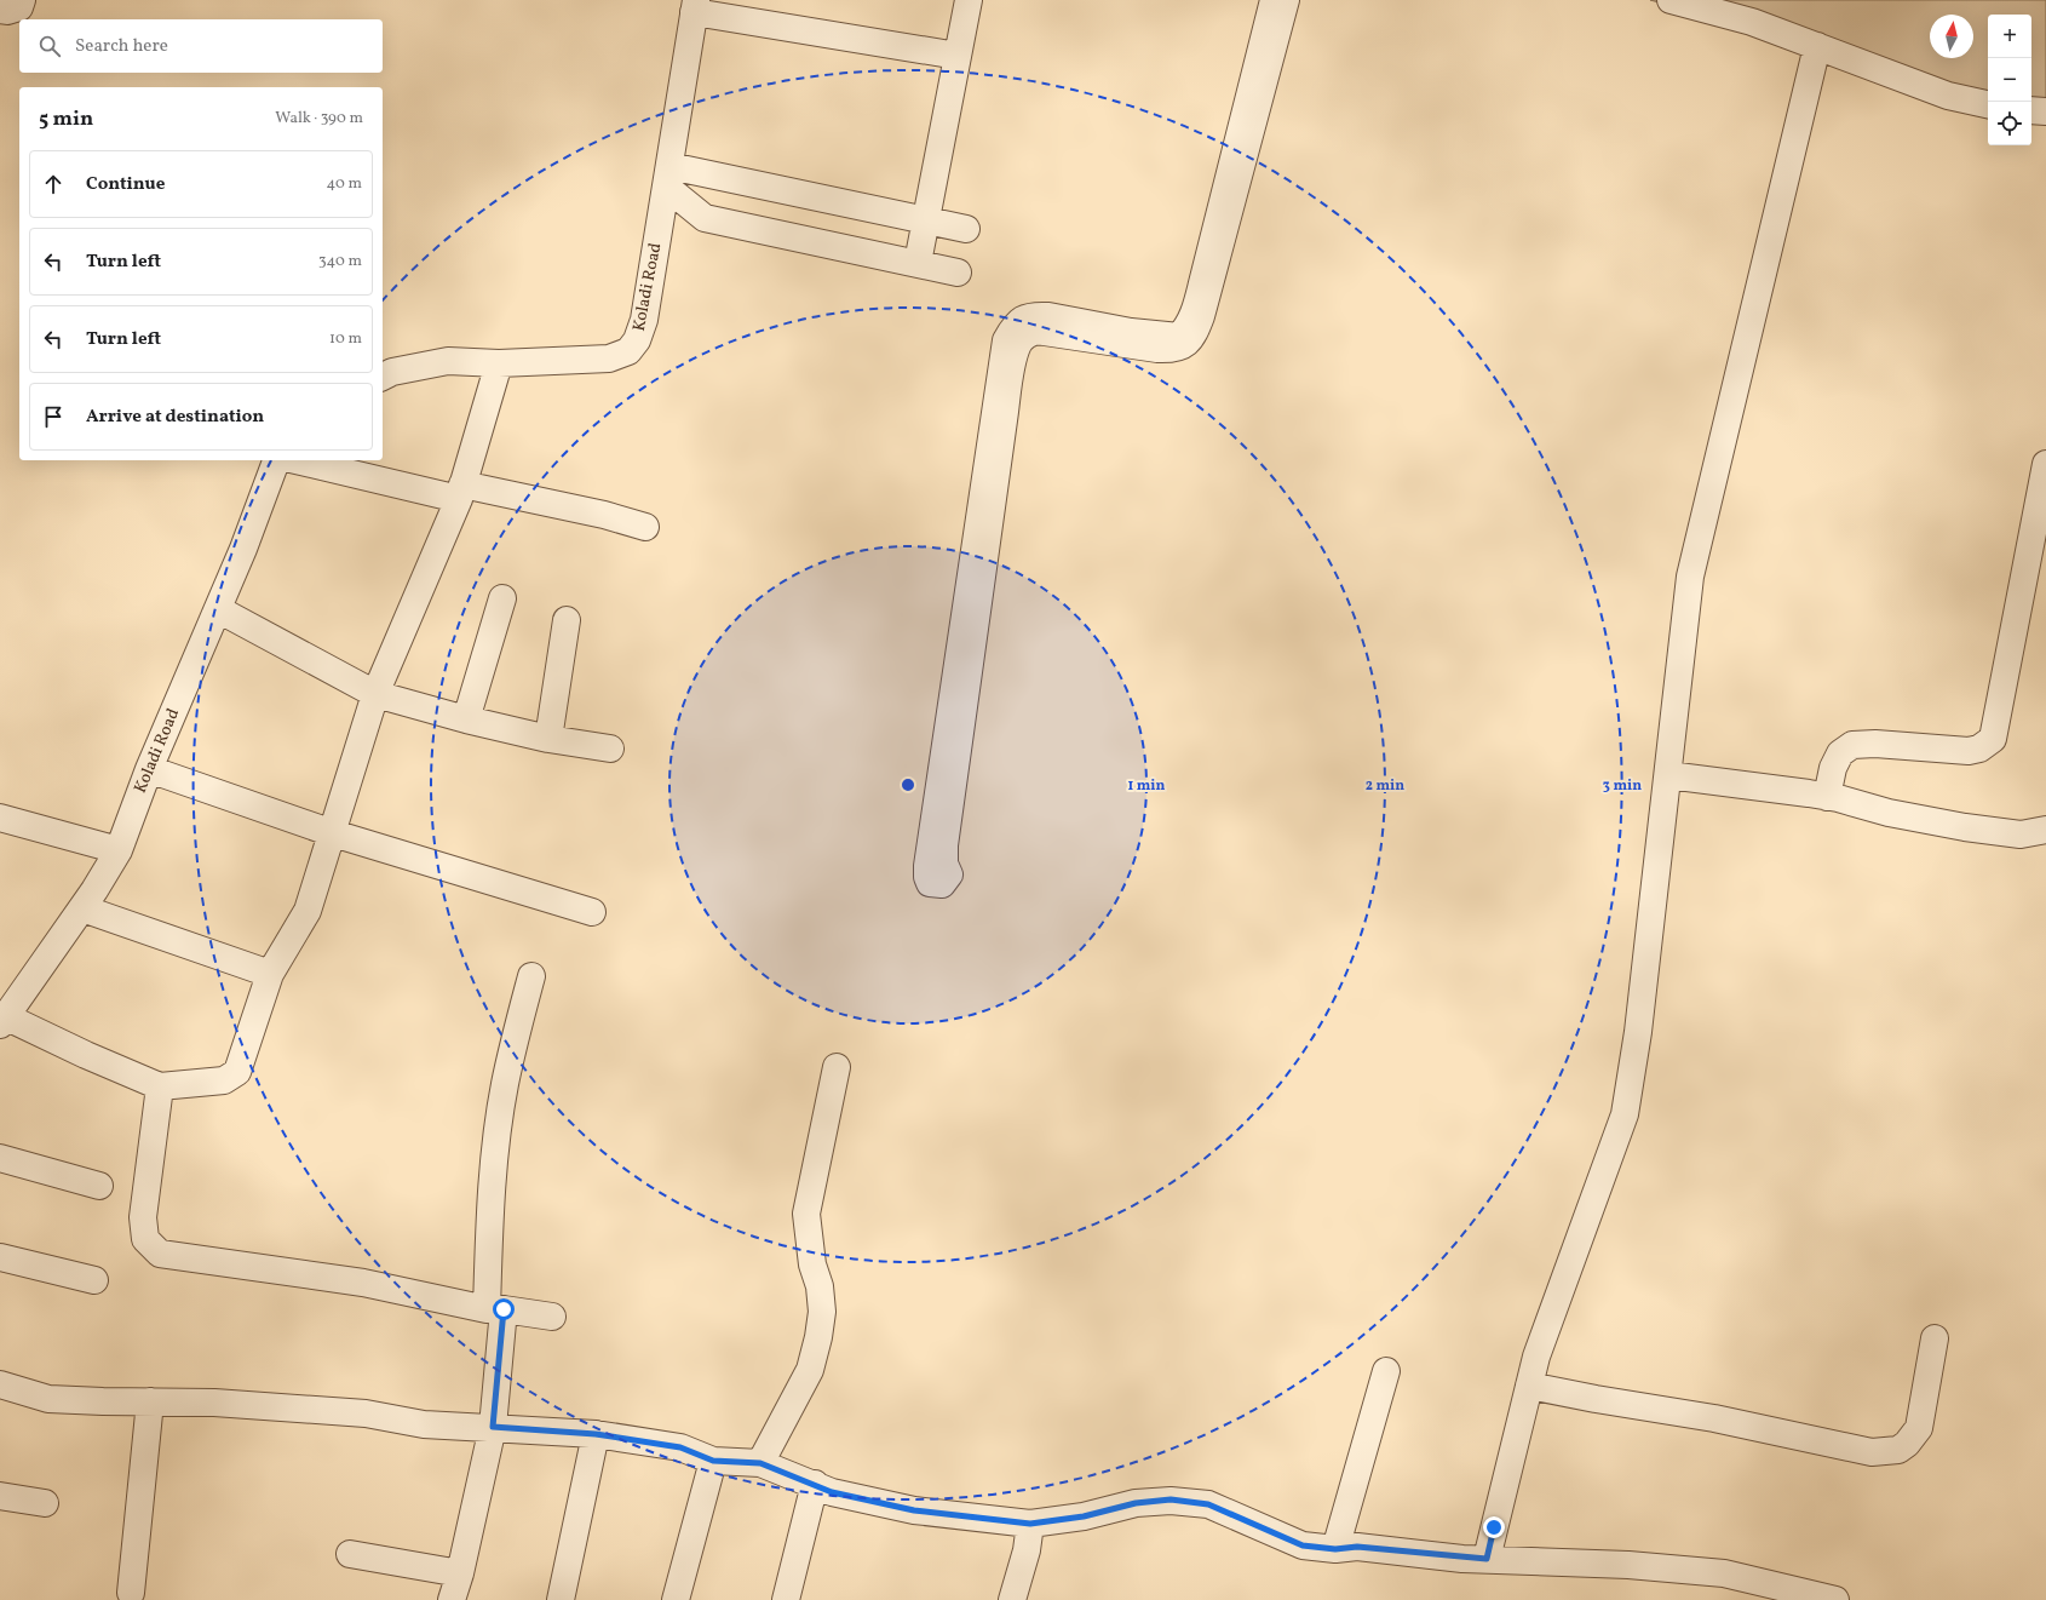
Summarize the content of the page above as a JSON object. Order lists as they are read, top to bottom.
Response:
{
  "streets": {
    "street": ["Koladi Road"]
  },
  "north": "top",
  "page": {
    "map_buttons": ["+", "−"],
    "search": "Search here",
    "heading": ["5 min", "Walk · 390 m"],
    "list": [
      ["Continue", "40 m"],
      ["Turn left", "340 m"],
      ["Turn left", "10 m"],
      "Arrive at destination"
    ]
  },
  "rings": ["1 min", "2 min", "3 min"]
}
